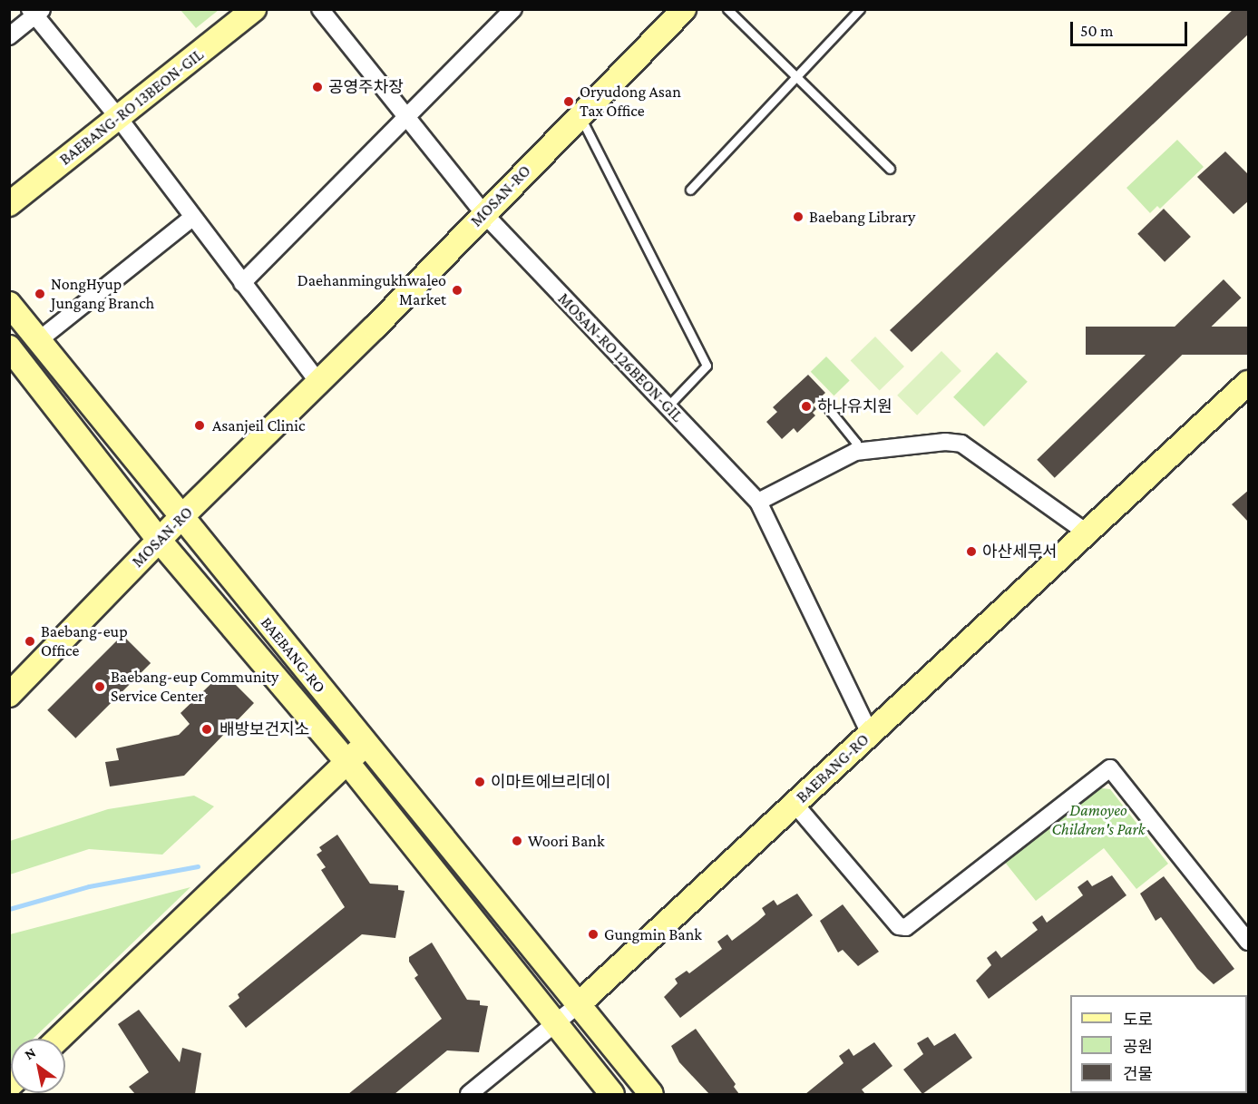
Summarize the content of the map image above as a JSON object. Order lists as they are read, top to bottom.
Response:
{
  "streets": {
    "street": [
      "BAEBANG-RO 13BEON-GIL",
      "MOSAN-RO",
      "MOSAN-RO 126BEON-GIL",
      "BAEBANG-RO"
    ]
  },
  "crossings": [
    ["MOSAN-RO", "MOSAN-RO 126BEON-GIL"],
    ["MOSAN-RO", "BAEBANG-RO"],
    ["MOSAN-RO 126BEON-GIL", "BAEBANG-RO"]
  ],
  "parks": ["Damoyeo Children's Park"],
  "places": [
    "공영주차장",
    "Oryudong Asan Tax Office",
    "Baebang Library",
    "Daehanmingukhwaleo Market",
    "NongHyup Jungang Branch",
    "하나유치원",
    "Asanjeil Clinic",
    "아산세무서",
    "Baebang-eup Office",
    "Baebang-eup Community Service Center",
    "배방보건지소",
    "이마트에브리데이",
    "Woori Bank",
    "Gungmin Bank"
  ],
  "legend": ["도로", "공원", "건물"],
  "scale_bar": "50 m",
  "north": "top left"
}
